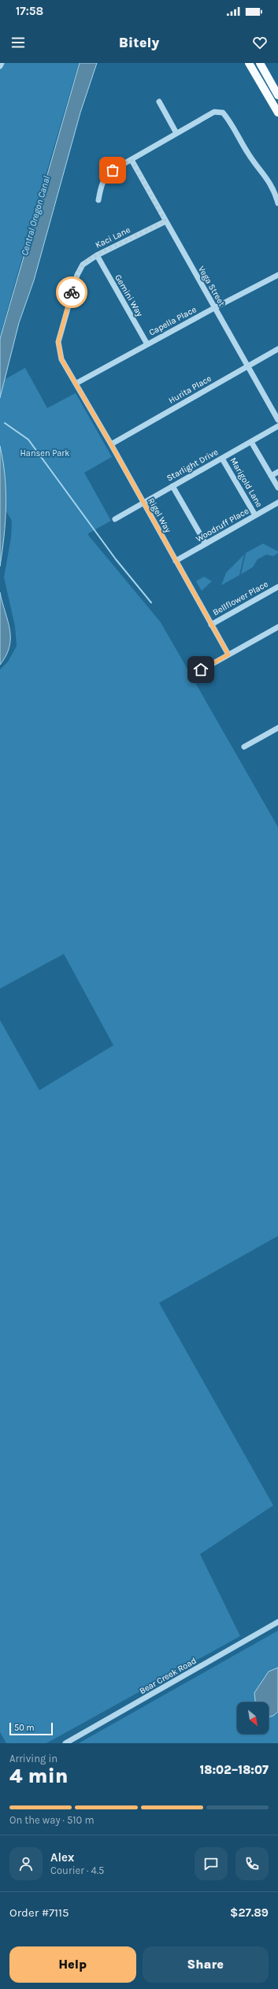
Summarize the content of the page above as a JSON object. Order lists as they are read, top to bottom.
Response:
{
  "streets": {
    "street": [
      "Kaci Lane",
      "Vega Street",
      "Gemini Way",
      "Capella Place",
      "Hurita Place",
      "Starlight Drive",
      "Marigold Lane",
      "Rigel Way",
      "Woodruff Place",
      "Bellflower Place",
      "Bear Creek Road"
    ]
  },
  "crossings": [
    ["Kaci Lane", "Vega Street"],
    ["Kaci Lane", "Gemini Way"],
    ["Kaci Lane", "Capella Place"],
    ["Kaci Lane", "Rigel Way"],
    ["Vega Street", "Capella Place"],
    ["Vega Street", "Hurita Place"],
    ["Gemini Way", "Capella Place"],
    ["Capella Place", "Rigel Way"],
    ["Hurita Place", "Rigel Way"],
    ["Starlight Drive", "Marigold Lane"],
    ["Starlight Drive", "Rigel Way"],
    ["Marigold Lane", "Woodruff Place"],
    ["Rigel Way", "Woodruff Place"],
    ["Rigel Way", "Bellflower Place"]
  ],
  "water": ["Central Oregon Canal"],
  "parks": ["Hansen Park"],
  "scale_bar": "50 m",
  "north": "bottom right",
  "page": {
    "status": "17:58",
    "header": "Bitely",
    "scale": "50 m",
    "heading": ["4 min", "Arriving in", "18:02–18:07"],
    "panel": [
      "Alex",
      "Courier · 4.5",
      "Order #7115",
      "$27.89"
    ],
    "bar": "On the way · 510 m",
    "buttons": ["Help", "Share"]
  }
}
